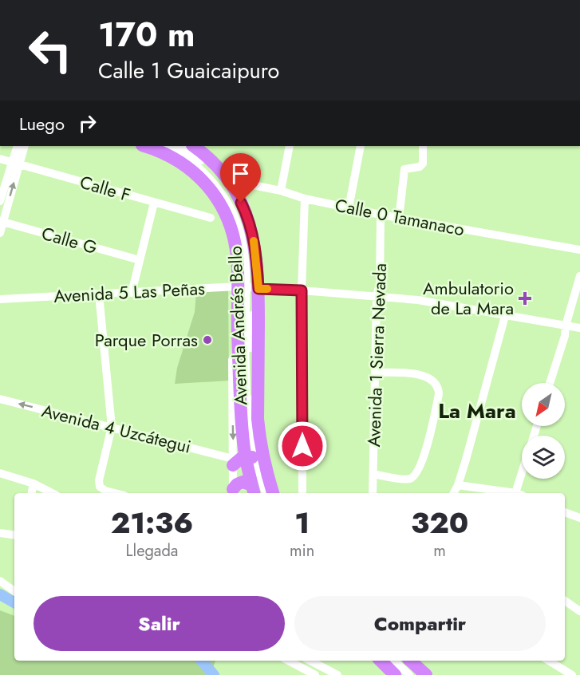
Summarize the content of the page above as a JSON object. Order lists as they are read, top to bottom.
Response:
{
  "streets": {
    "highway": ["Avenida Andrés Bello"],
    "street": [
      "Calle F",
      "Calle 0 Tamanaco",
      "Calle G",
      "Avenida 5 Las Peñas",
      "Avenida 1 Sierra Nevada",
      "Avenida 4 Uzcátegui"
    ]
  },
  "crossings": [
    ["Calle 0 Tamanaco", "Avenida Andrés Bello"],
    ["Calle 0 Tamanaco", "Avenida 1 Sierra Nevada"],
    ["Avenida 5 Las Peñas", "Avenida Andrés Bello"],
    ["Avenida 5 Las Peñas", "Avenida 1 Sierra Nevada"],
    ["Avenida Andrés Bello", "Avenida 4 Uzcátegui"]
  ],
  "districts": ["La Mara"],
  "places": {
    "health": ["Ambulatorio de La Mara"],
    "other": ["Parque Porras"]
  },
  "north": "bottom left",
  "page": {
    "turn": ["170 m", "Calle 1 Guaicaipuro"],
    "then": "Luego",
    "eta": [
      "21:36",
      "Llegada",
      "1",
      "min",
      "320",
      "m"
    ],
    "buttons": ["Salir", "Compartir"]
  }
}
